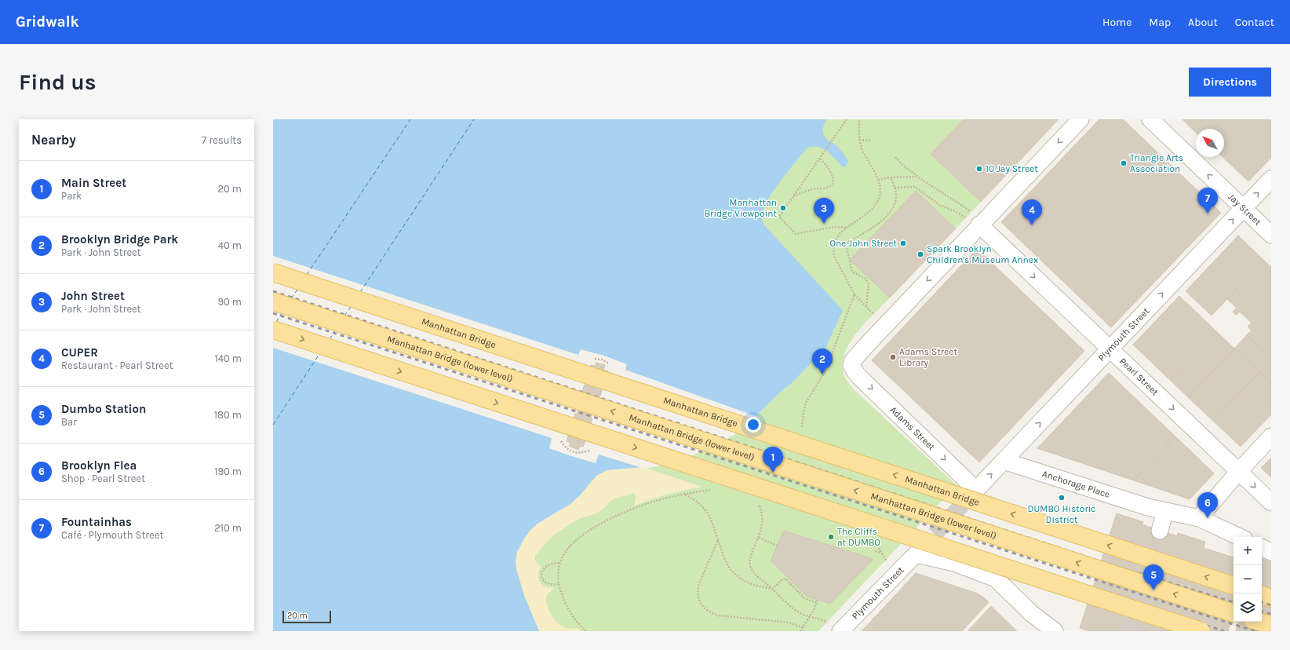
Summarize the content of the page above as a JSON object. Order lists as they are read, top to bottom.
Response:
{
  "streets": {
    "main road": ["Manhattan Bridge", "Manhattan Bridge (lower level)"],
    "street": [
      "Jay Street",
      "Plymouth Street",
      "Pearl Street",
      "Adams Street",
      "Anchorage Place"
    ]
  },
  "crossings": [
    ["Jay Street", "Plymouth Street"],
    ["Plymouth Street", "Pearl Street"],
    ["Plymouth Street", "Adams Street"],
    ["Plymouth Street", "Anchorage Place"],
    ["Pearl Street", "Adams Street"]
  ],
  "one_way": ["Jay Street", "Plymouth Street", "Pearl Street"],
  "places": [
    "Triangle Arts Association",
    "10 Jay Street",
    "Manhattan Bridge Viewpoint",
    "One John Street",
    "Spark Brooklyn Children's Museum Annex",
    "Adams Street Library",
    "DUMBO Historic District",
    "The Cliffs at DUMBO"
  ],
  "scale_bar": "20 m",
  "north": "top left",
  "page": {
    "header": "Gridwalk",
    "nav": [
      "Home",
      "Map",
      "About",
      "Contact"
    ],
    "buttons": "Directions",
    "title": "Find us",
    "heading": ["Nearby", "7 results"],
    "list": [
      {
        "mark": "1",
        "name": "Main Street",
        "note": "Park",
        "value": "20 m"
      },
      {
        "mark": "2",
        "name": "Brooklyn Bridge Park",
        "note": "Park · John Street",
        "value": "40 m"
      },
      {
        "mark": "3",
        "name": "John Street",
        "note": "Park · John Street",
        "value": "90 m"
      },
      {
        "mark": "4",
        "name": "CUPER",
        "note": "Restaurant · Pearl Street",
        "value": "140 m"
      },
      {
        "mark": "5",
        "name": "Dumbo Station",
        "note": "Bar",
        "value": "180 m"
      },
      {
        "mark": "6",
        "name": "Brooklyn Flea",
        "note": "Shop · Pearl Street",
        "value": "190 m"
      },
      {
        "mark": "7",
        "name": "Fountainhas",
        "note": "Café · Plymouth Street",
        "value": "210 m"
      }
    ],
    "pins": [
      "7",
      "3",
      "4",
      "2",
      "1",
      "6",
      "5"
    ],
    "map_buttons": ["+", "−"],
    "scale": "20 m"
  }
}
